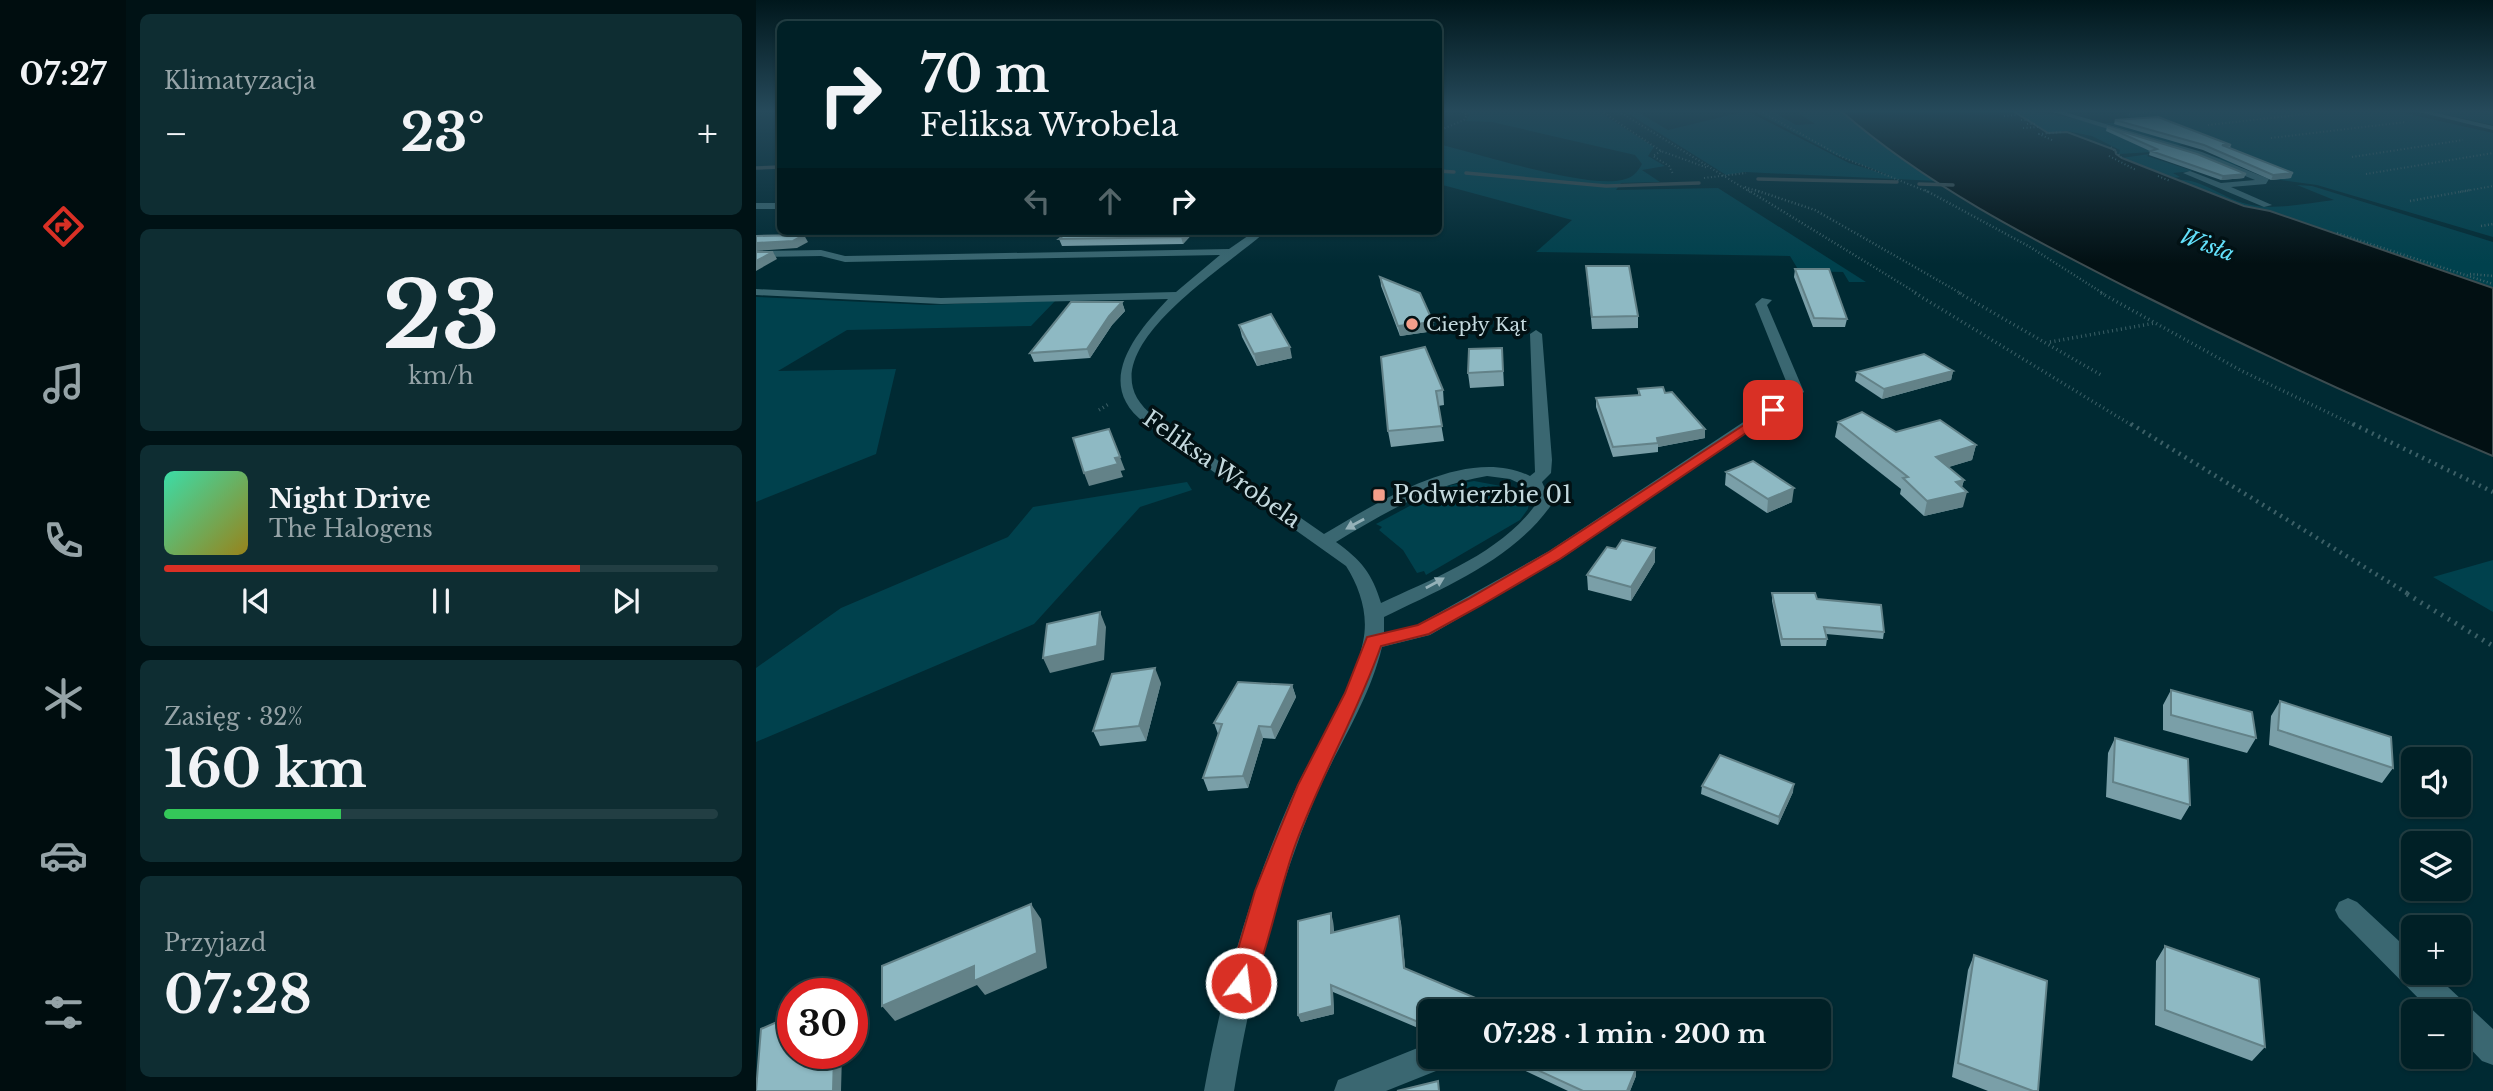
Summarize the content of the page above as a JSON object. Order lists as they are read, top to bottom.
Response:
{
  "streets": {
    "street": ["Feliksa Wrobela"]
  },
  "water": ["Wisła"],
  "places": {
    "other": ["Ciepły Kąt"],
    "transit": ["Podwierzbie 01"]
  },
  "page": {
    "tabs": "07:27",
    "tile": [
      "Klimatyzacja",
      ["23", "km/h"],
      ["Zasięg · 32%", "160 km"],
      ["Przyjazd", "07:28"]
    ],
    "turn": ["70 m", "Feliksa Wrobela"],
    "heat": ["−", "23°", "+"],
    "song": ["Night Drive", "The Halogens"],
    "map_buttons": ["+", "−"],
    "limit": "30",
    "trip": "07:28 · 1 min · 200 m"
  }
}
